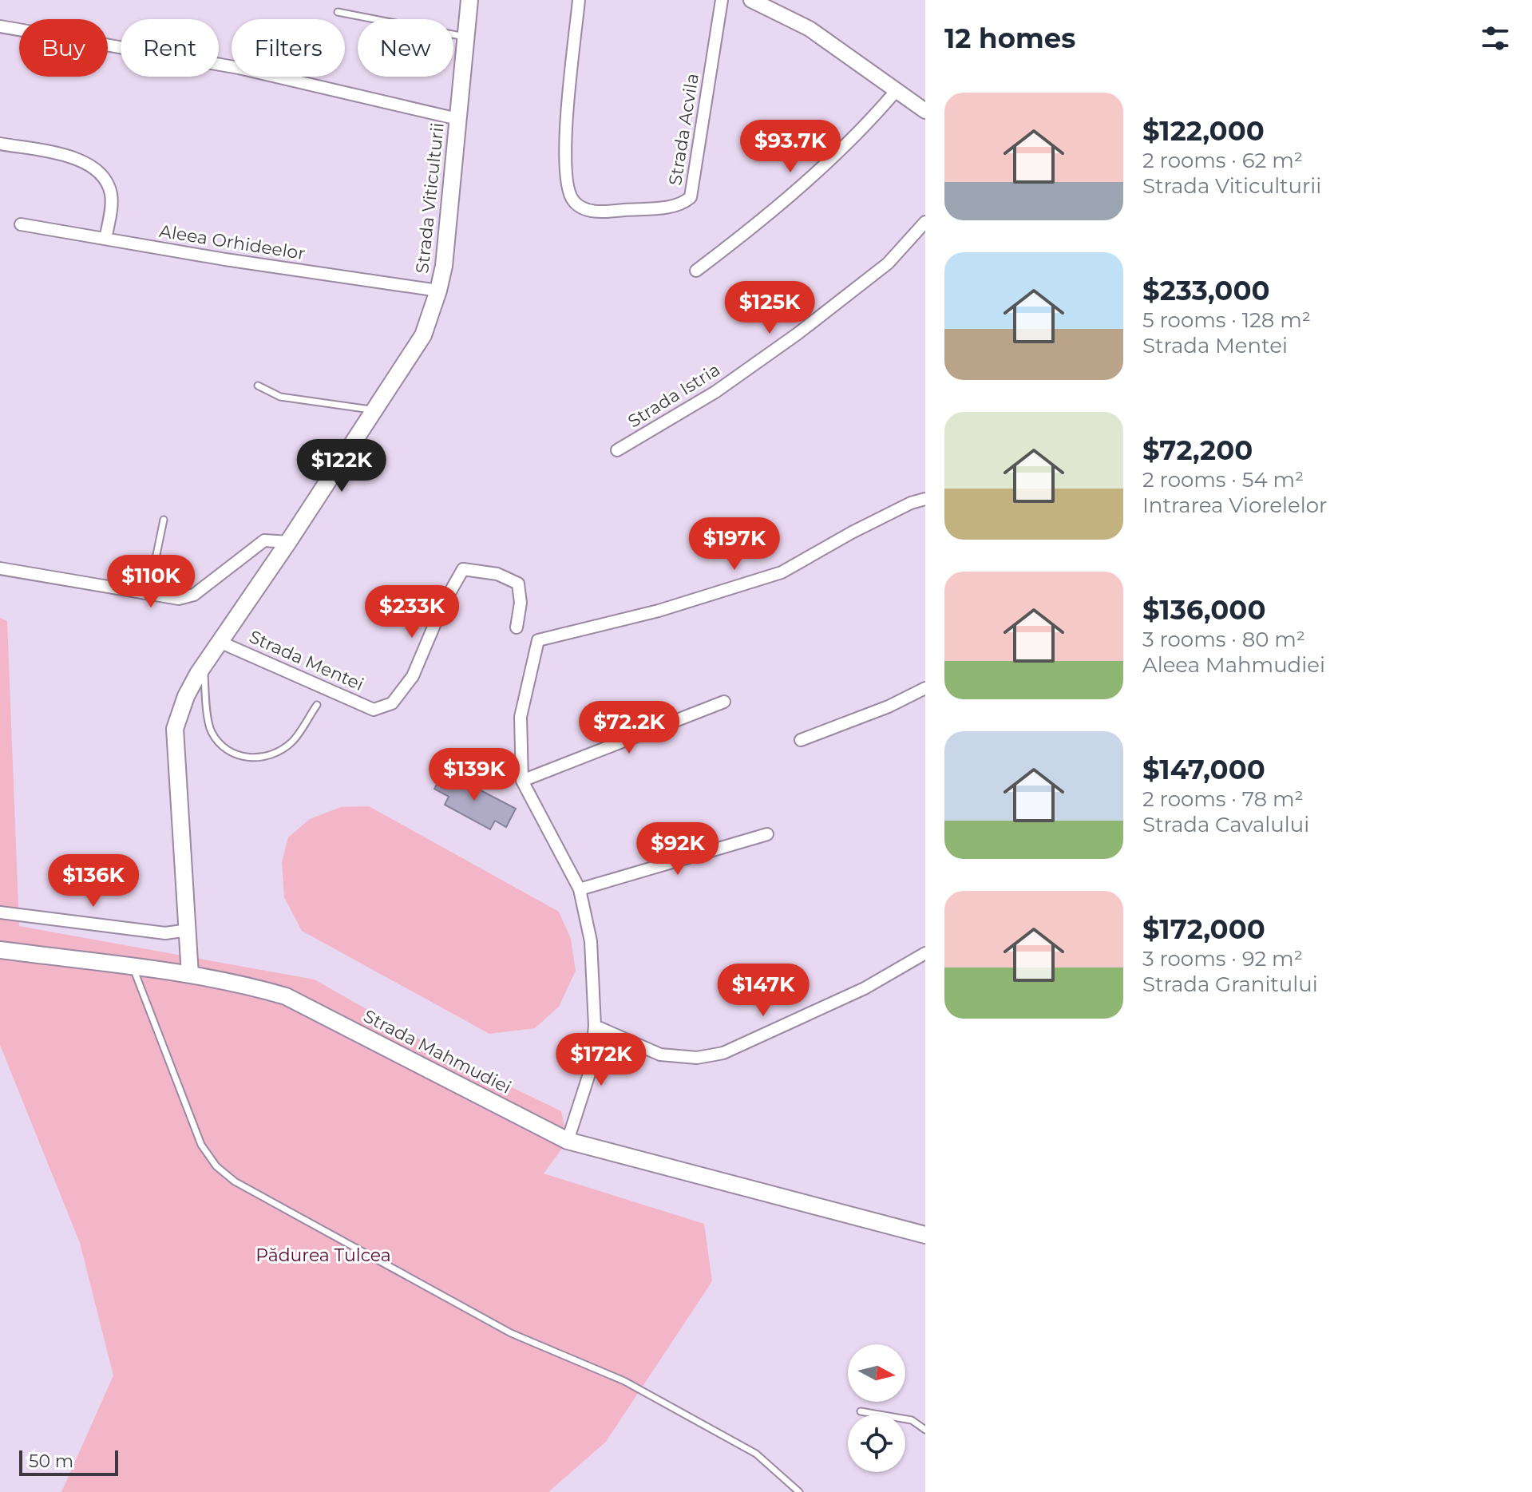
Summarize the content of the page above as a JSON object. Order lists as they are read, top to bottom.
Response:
{
  "streets": {
    "main road": ["Strada Viticulturii", "Strada Mahmudiei"],
    "street": [
      "Strada Acvila",
      "Aleea Orhideelor",
      "Strada Istria",
      "Strada Mentei"
    ]
  },
  "crossings": [
    ["Strada Viticulturii", "Aleea Orhideelor"],
    ["Strada Viticulturii", "Strada Mentei"],
    ["Strada Viticulturii", "Strada Mahmudiei"]
  ],
  "parks": ["Pădurea Tulcea"],
  "scale_bar": "50 m",
  "north": "right",
  "page": {
    "heading": "12 homes",
    "chip": [
      "Buy",
      "Rent",
      "Filters",
      "New"
    ],
    "list": [
      {
        "name": "$122,000",
        "note": "2 rooms · 62 m² · Strada Viticulturii"
      },
      {
        "name": "$233,000",
        "note": "5 rooms · 128 m² · Strada Mentei"
      },
      {
        "name": "$72,200",
        "note": "2 rooms · 54 m² · Intrarea Viorelelor"
      },
      {
        "name": "$136,000",
        "note": "3 rooms · 80 m² · Aleea Mahmudiei"
      },
      {
        "name": "$147,000",
        "note": "2 rooms · 78 m² · Strada Cavalului"
      },
      {
        "name": "$172,000",
        "note": "3 rooms · 92 m² · Strada Granitului"
      }
    ],
    "price": [
      "$93.7K",
      "$125K",
      "$122K",
      "$197K",
      "$110K",
      "$233K",
      "$72.2K",
      "$139K",
      "$92K",
      "$136K",
      "$147K",
      "$172K"
    ],
    "scale": "50 m"
  }
}
